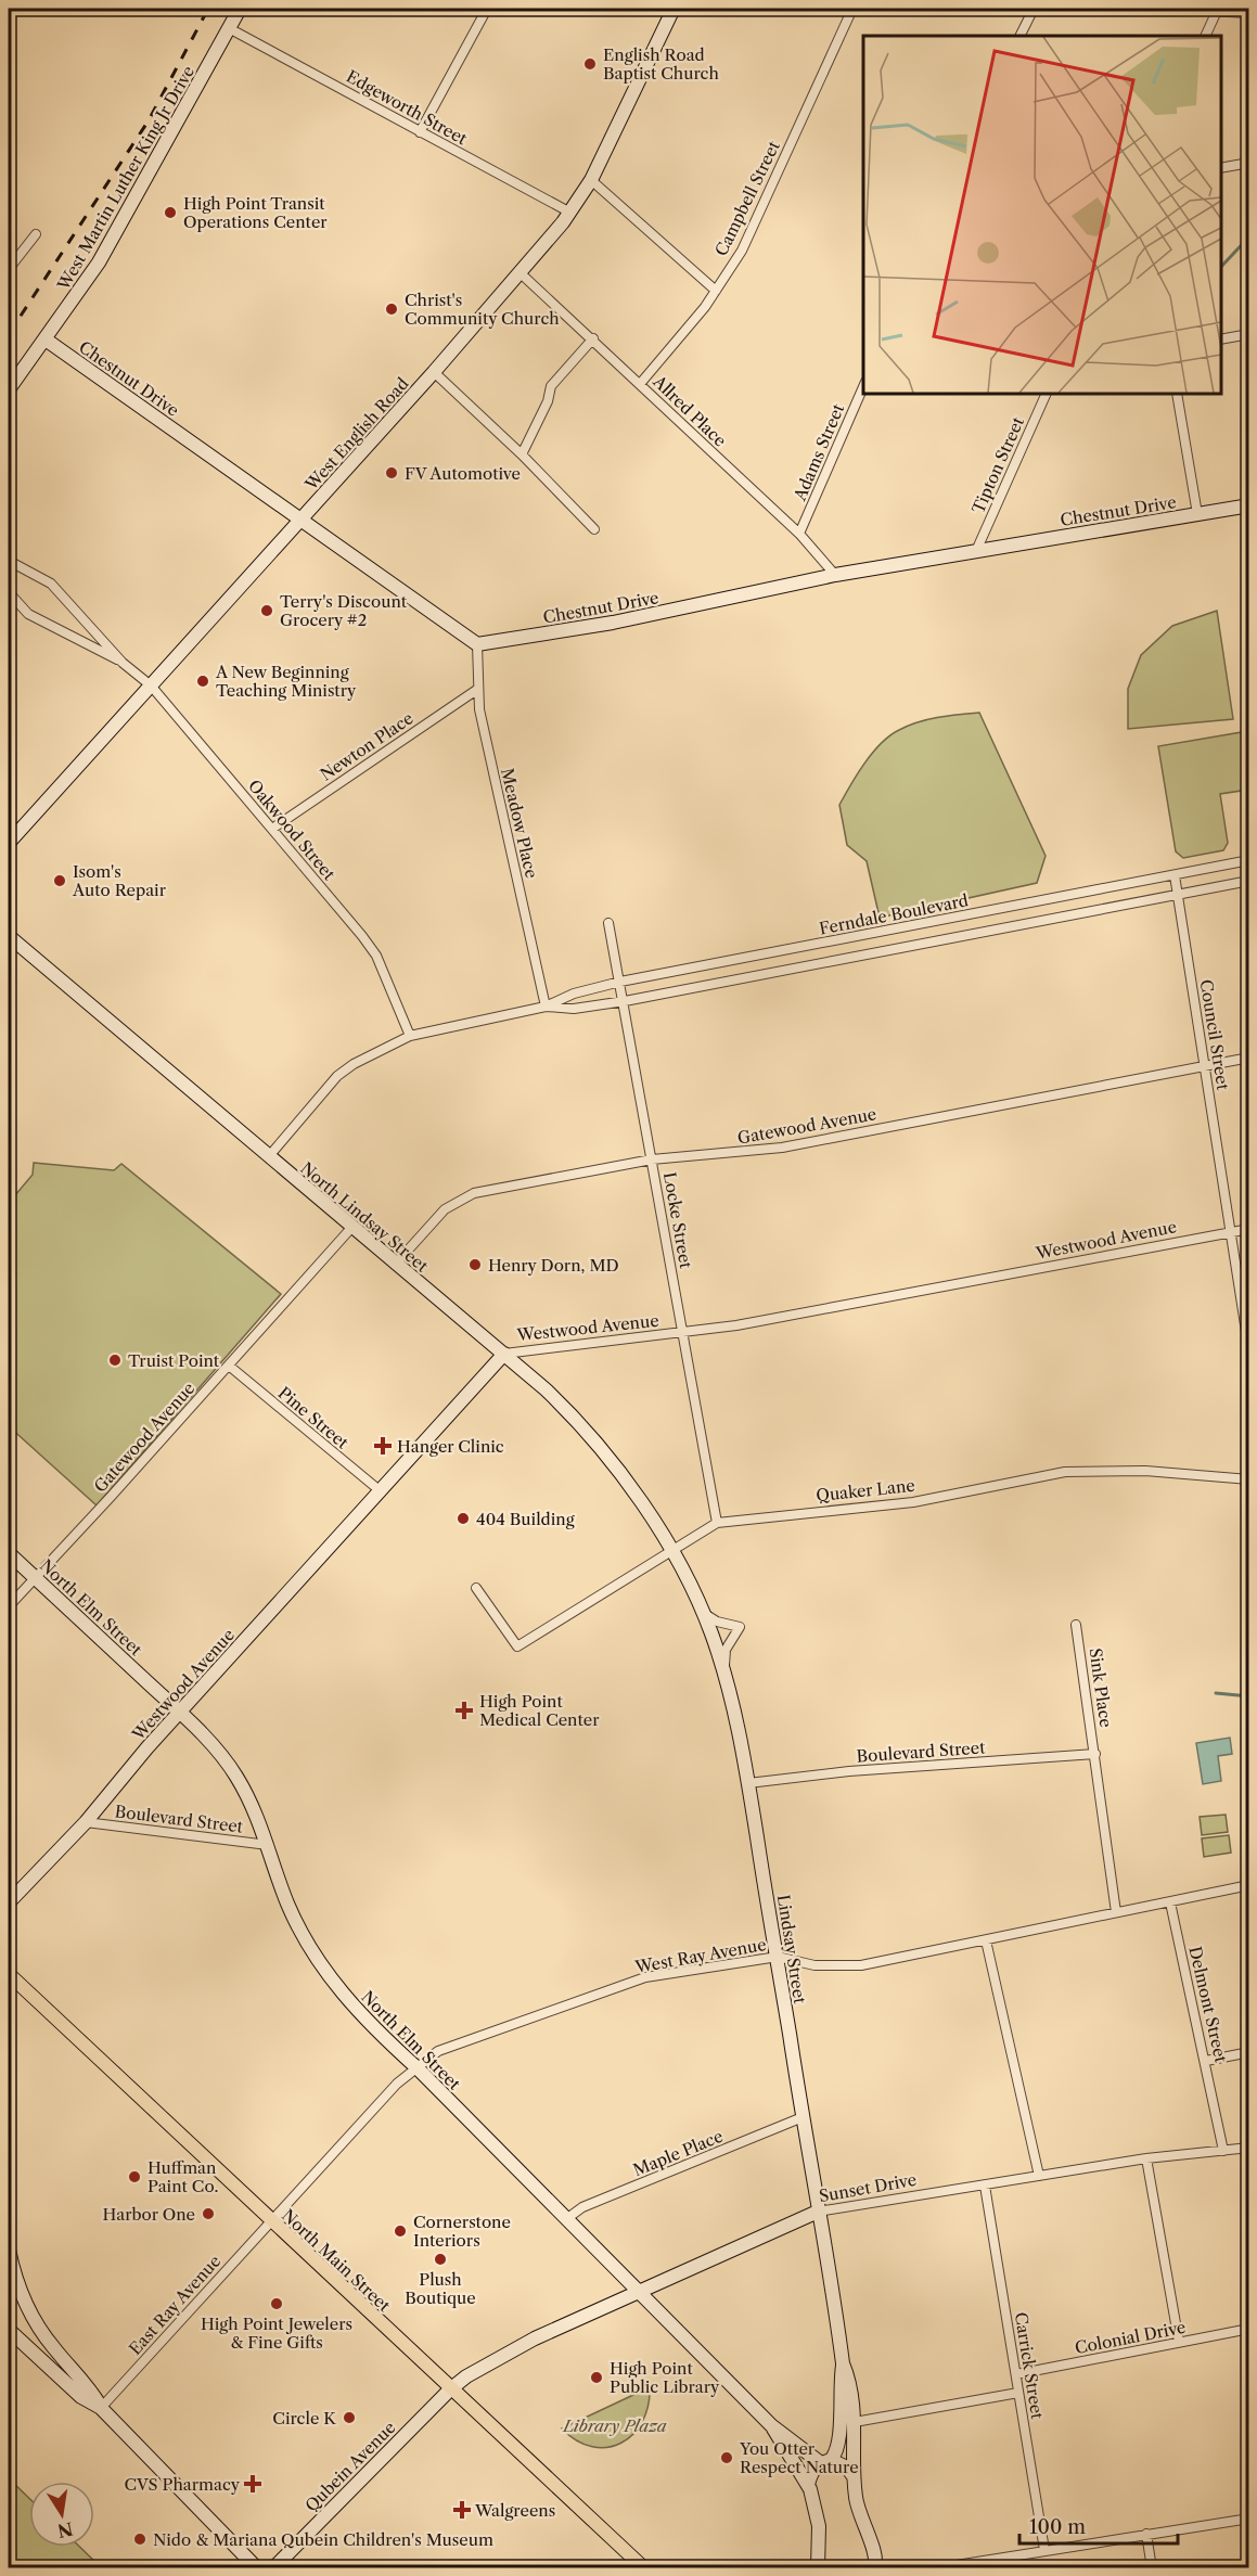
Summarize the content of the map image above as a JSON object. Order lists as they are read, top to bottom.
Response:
{
  "streets": {
    "main road": [
      "West Martin Luther King Jr Drive",
      "Chestnut Drive",
      "West English Road",
      "North Lindsay Street",
      "Westwood Avenue",
      "North Elm Street",
      "Lindsay Street",
      "Sunset Drive",
      "North Main Street",
      "Qubein Avenue"
    ],
    "street": [
      "Edgeworth Street",
      "Campbell Street",
      "Allred Place",
      "Adams Street",
      "Tipton Street",
      "Newton Place",
      "Meadow Place",
      "Oakwood Street",
      "Ferndale Boulevard",
      "Council Street",
      "Gatewood Avenue",
      "Locke Street",
      "Pine Street",
      "Quaker Lane",
      "Sink Place",
      "Boulevard Street",
      "West Ray Avenue",
      "Delmont Street",
      "Maple Place",
      "East Ray Avenue",
      "Colonial Drive",
      "Carrick Street"
    ]
  },
  "crossings": [
    ["Edgeworth Street", "West Martin Luther King Jr Drive"],
    ["Edgeworth Street", "West English Road"],
    ["West Martin Luther King Jr Drive", "Chestnut Drive"],
    ["Campbell Street", "Allred Place"],
    ["Chestnut Drive", "Allred Place"],
    ["Chestnut Drive", "West English Road"],
    ["Chestnut Drive", "Tipton Street"],
    ["Chestnut Drive", "Meadow Place"],
    ["Allred Place", "West English Road"],
    ["Allred Place", "Adams Street"],
    ["West English Road", "Oakwood Street"],
    ["Newton Place", "Meadow Place"],
    ["Newton Place", "Oakwood Street"],
    ["Meadow Place", "Ferndale Boulevard"],
    ["Oakwood Street", "Ferndale Boulevard"],
    ["Ferndale Boulevard", "Council Street"],
    ["Ferndale Boulevard", "North Lindsay Street"],
    ["Ferndale Boulevard", "Locke Street"],
    ["Council Street", "Gatewood Avenue"],
    ["Council Street", "Westwood Avenue"],
    ["Gatewood Avenue", "North Lindsay Street"],
    ["Gatewood Avenue", "Locke Street"],
    ["Gatewood Avenue", "Pine Street"],
    ["Gatewood Avenue", "North Elm Street"],
    ["North Lindsay Street", "Westwood Avenue"],
    ["North Lindsay Street", "Quaker Lane"],
    ["North Lindsay Street", "Lindsay Street"],
    ["Locke Street", "Westwood Avenue"],
    ["Locke Street", "Quaker Lane"],
    ["Westwood Avenue", "Pine Street"],
    ["Westwood Avenue", "North Elm Street"],
    ["Westwood Avenue", "Boulevard Street"],
    ["Quaker Lane", "Lindsay Street"],
    ["North Elm Street", "Boulevard Street"],
    ["North Elm Street", "West Ray Avenue"],
    ["North Elm Street", "Maple Place"],
    ["North Elm Street", "Sunset Drive"],
    ["Sink Place", "Boulevard Street"],
    ["Boulevard Street", "Lindsay Street"],
    ["Lindsay Street", "West Ray Avenue"],
    ["Lindsay Street", "Maple Place"],
    ["Lindsay Street", "Sunset Drive"],
    ["West Ray Avenue", "Delmont Street"],
    ["West Ray Avenue", "North Main Street"],
    ["West Ray Avenue", "East Ray Avenue"],
    ["Delmont Street", "Sunset Drive"],
    ["Sunset Drive", "North Main Street"],
    ["Sunset Drive", "Carrick Street"],
    ["Sunset Drive", "Qubein Avenue"],
    ["North Main Street", "East Ray Avenue"],
    ["North Main Street", "Qubein Avenue"],
    ["Colonial Drive", "Carrick Street"]
  ],
  "parks": ["Library Plaza"],
  "places": {
    "other": [
      "English Road Baptist Church",
      "High Point Transit Operations Center",
      "Christ's Community Church",
      "FV Automotive",
      "Terry's Discount Grocery #2",
      "A New Beginning Teaching Ministry",
      "Isom's Auto Repair",
      "Henry Dorn, MD",
      "Truist Point",
      "404 Building",
      "Huffman Paint Co.",
      "Harbor One",
      "Cornerstone Interiors",
      "Plush Boutique",
      "High Point Jewelers & Fine Gifts",
      "High Point Public Library",
      "Circle K",
      "You Otter Respect Nature",
      "Nido & Mariana Qubein Children's Museum"
    ],
    "health": [
      "Hanger Clinic",
      "High Point Medical Center",
      "CVS Pharmacy",
      "Walgreens"
    ]
  },
  "scale_bar": "100 m",
  "north": "bottom"
}
